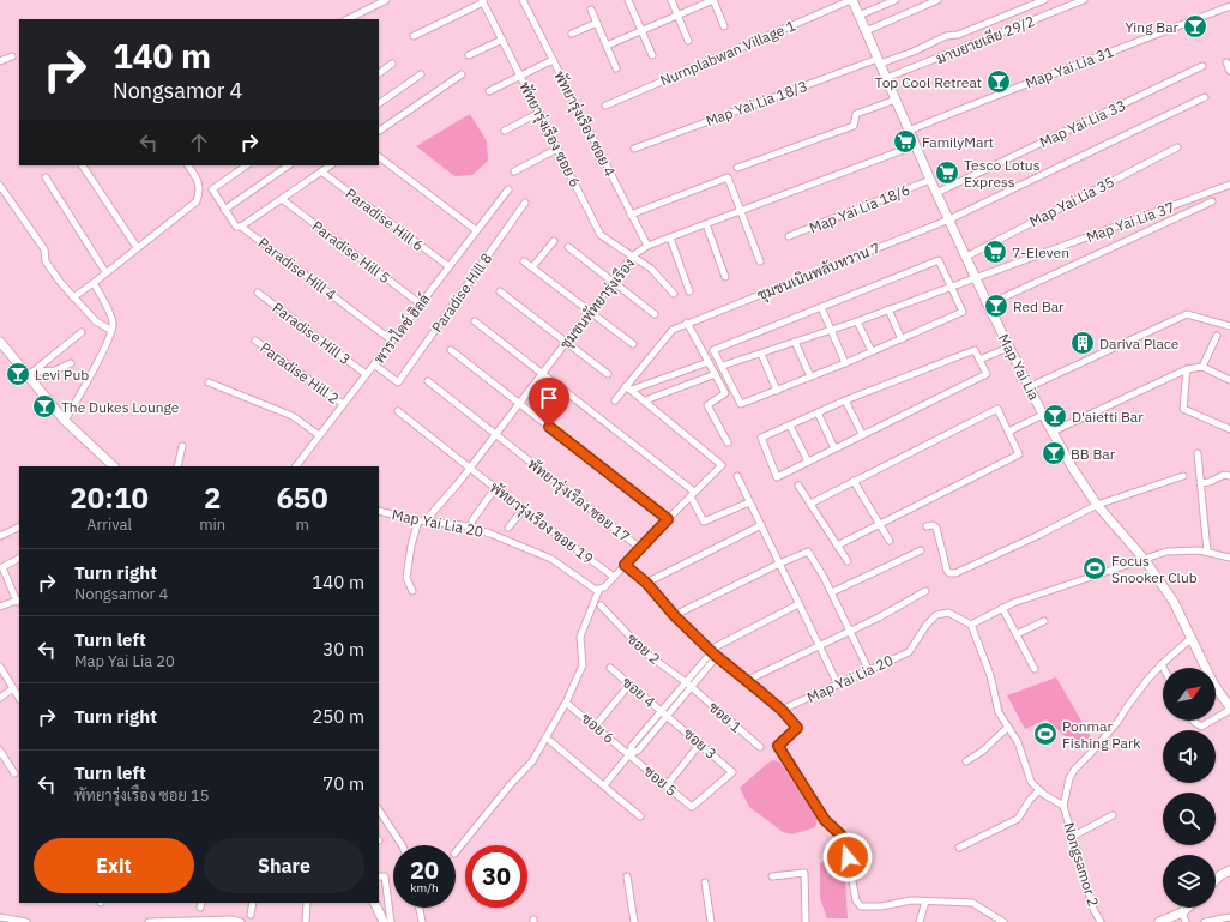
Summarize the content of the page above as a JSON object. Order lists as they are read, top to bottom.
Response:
{
  "streets": {
    "street": [
      "มาบยายเลีย 29/2",
      "Nurnplabwan Village 1",
      "Map Yai Lia 31",
      "Map Yai Lia 18/3",
      "พัทยารุ่งเรือง ซอย 4",
      "Map Yai Lia 33",
      "พัทยารุ่งเรือง ซอย 6",
      "Map Yai Lia 35",
      "Map Yai Lia 18/6",
      "Paradise Hill 6",
      "Map Yai Lia 37",
      "Paradise Hill 5",
      "Paradise Hill 4",
      "ชุมชนเนินพลับหวาน 7",
      "ชุมชนพัทยารุ่งเรือง",
      "พาราไดซ์ ฮิลล์",
      "Paradise Hill 3",
      "Map Yai Lia",
      "Paradise Hill 2",
      "พัทยารุ่งเรือง ซอย 17",
      "Map Yai Lia 20",
      "พัทยารุ่งเรือง ซอย 19",
      "ซอย 2",
      "ซอย 4",
      "ซอย 1",
      "ซอย 6",
      "ซอย 3",
      "ซอย 5",
      "Nongsamor 2"
    ]
  },
  "crossings": [
    ["มาบยายเลีย 29/2", "Map Yai Lia"],
    ["Nurnplabwan Village 1", "Map Yai Lia"],
    ["Map Yai Lia 31", "Map Yai Lia"],
    ["Map Yai Lia 18/3", "Map Yai Lia"],
    ["พัทยารุ่งเรือง ซอย 4", "ชุมชนพัทยารุ่งเรือง"],
    ["Map Yai Lia 33", "Map Yai Lia"],
    ["พัทยารุ่งเรือง ซอย 6", "ชุมชนพัทยารุ่งเรือง"],
    ["Map Yai Lia 35", "Map Yai Lia"],
    ["Map Yai Lia 18/6", "Map Yai Lia"],
    ["Paradise Hill 6", "พาราไดซ์ ฮิลล์"],
    ["Map Yai Lia 37", "Map Yai Lia"],
    ["Paradise Hill 5", "พาราไดซ์ ฮิลล์"],
    ["Paradise Hill 4", "พาราไดซ์ ฮิลล์"],
    ["ชุมชนเนินพลับหวาน 7", "Map Yai Lia"],
    ["ชุมชนพัทยารุ่งเรือง", "Map Yai Lia"],
    ["ชุมชนพัทยารุ่งเรือง", "พัทยารุ่งเรือง ซอย 17"],
    ["ชุมชนพัทยารุ่งเรือง", "Map Yai Lia 20"],
    ["ชุมชนพัทยารุ่งเรือง", "พัทยารุ่งเรือง ซอย 19"],
    ["พาราไดซ์ ฮิลล์", "Paradise Hill 3"],
    ["พาราไดซ์ ฮิลล์", "Paradise Hill 2"],
    ["ซอย 2", "ซอย 1"],
    ["ซอย 4", "ซอย 3"],
    ["ซอย 6", "ซอย 5"],
    ["ซอย 3", "ซอย 5"]
  ],
  "places": {
    "bar": [
      "Ying Bar",
      "Top Cool Retreat",
      "Red Bar",
      "Levi Pub",
      "The Dukes Lounge",
      "D'aietti Bar",
      "BB Bar"
    ],
    "supermarket": ["FamilyMart", "Tesco Lotus Express", "7-Eleven"],
    "building": ["Dariva Place"],
    "sports": ["Focus Snooker Club", "Ponmar Fishing Park"]
  },
  "north": "top right",
  "page": {
    "turn": ["140 m", "Nongsamor 4"],
    "eta": [
      "20:10",
      "Arrival",
      "2",
      "min",
      "650",
      "m"
    ],
    "list": [
      {
        "name": "Turn right",
        "note": "Nongsamor 4",
        "value": "140 m"
      },
      {
        "name": "Turn left",
        "note": "Map Yai Lia 20",
        "value": "30 m"
      },
      {
        "name": "Turn right",
        "value": "250 m"
      },
      {
        "name": "Turn left",
        "note": "พัทยารุ่งเรือง ซอย 15",
        "value": "70 m"
      }
    ],
    "buttons": ["Exit", "Share"],
    "speed": "20 km/h",
    "limit": "30"
  }
}
